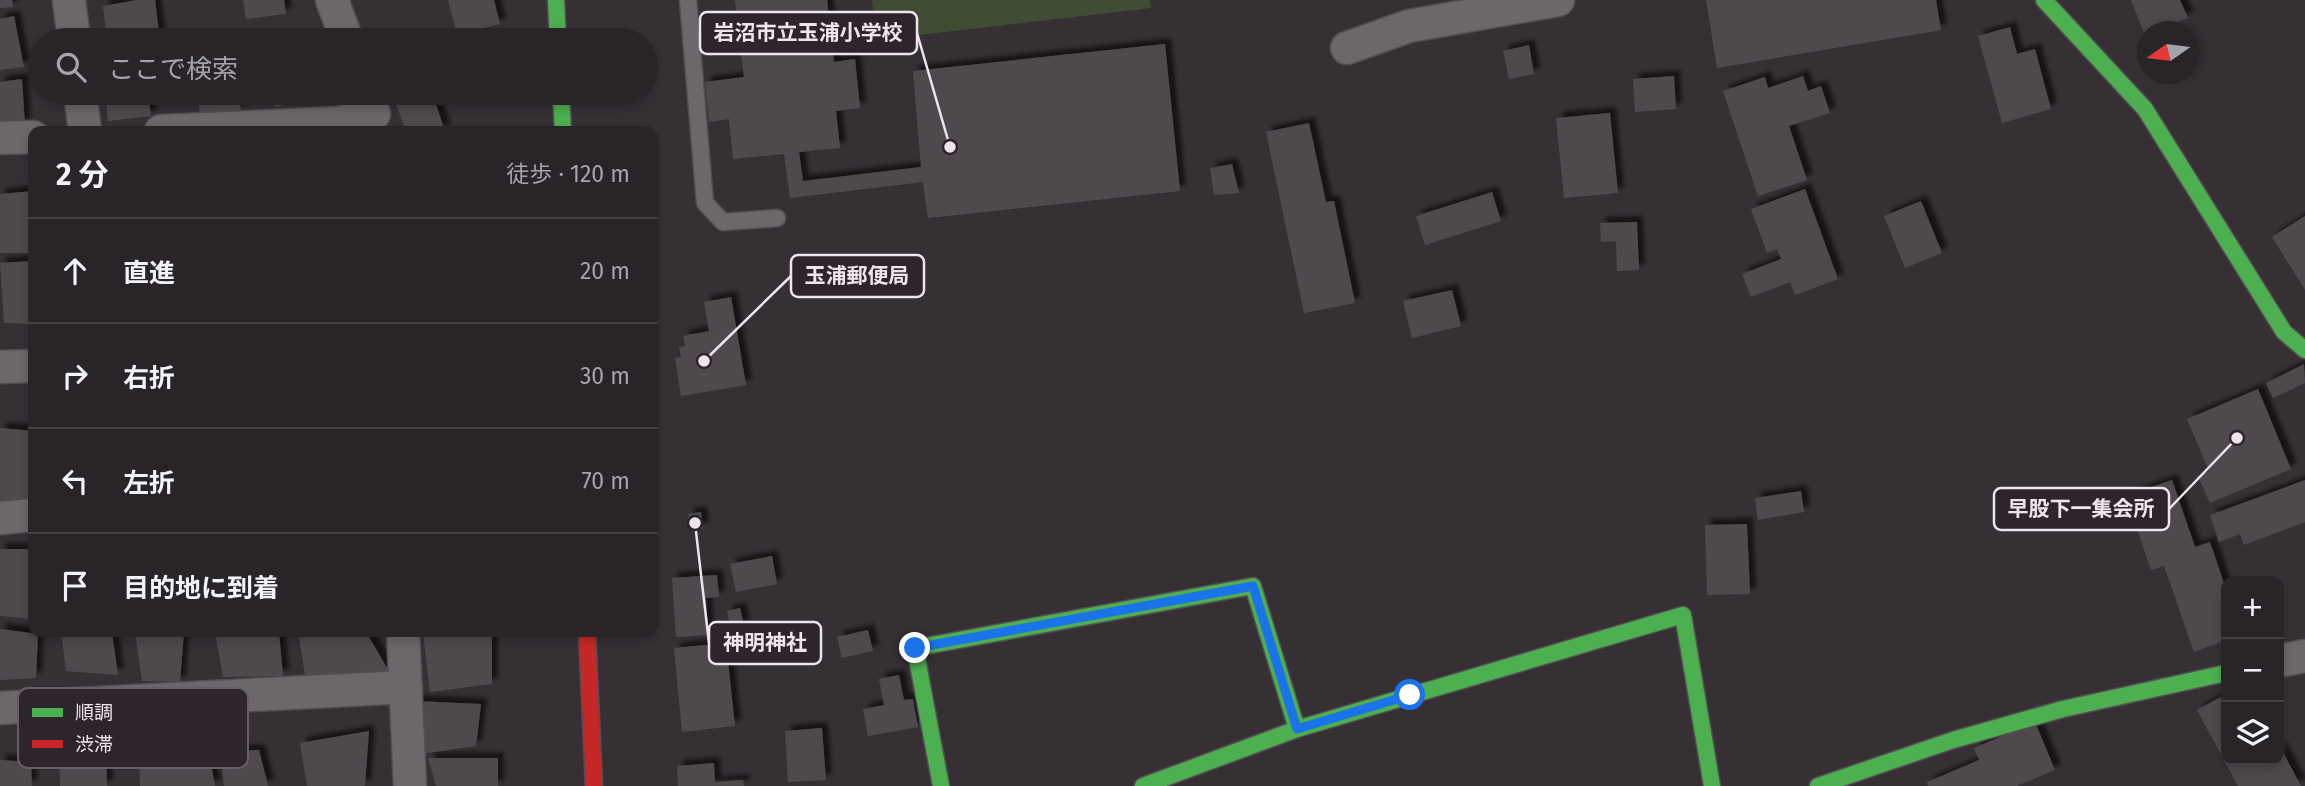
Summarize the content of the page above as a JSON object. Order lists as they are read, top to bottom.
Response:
{
  "places": [
    "岩沼市立玉浦小学校",
    "玉浦郵便局",
    "早股下一集会所",
    "神明神社"
  ],
  "legend": ["順調", "渋滞"],
  "north": "left",
  "page": {
    "search": "ここで検索",
    "heading": ["2 分", "徒歩 · 120 m"],
    "list": [
      ["直進", "20 m"],
      ["右折", "30 m"],
      ["左折", "70 m"],
      "目的地に到着"
    ],
    "map_buttons": ["+", "−"]
  }
}
